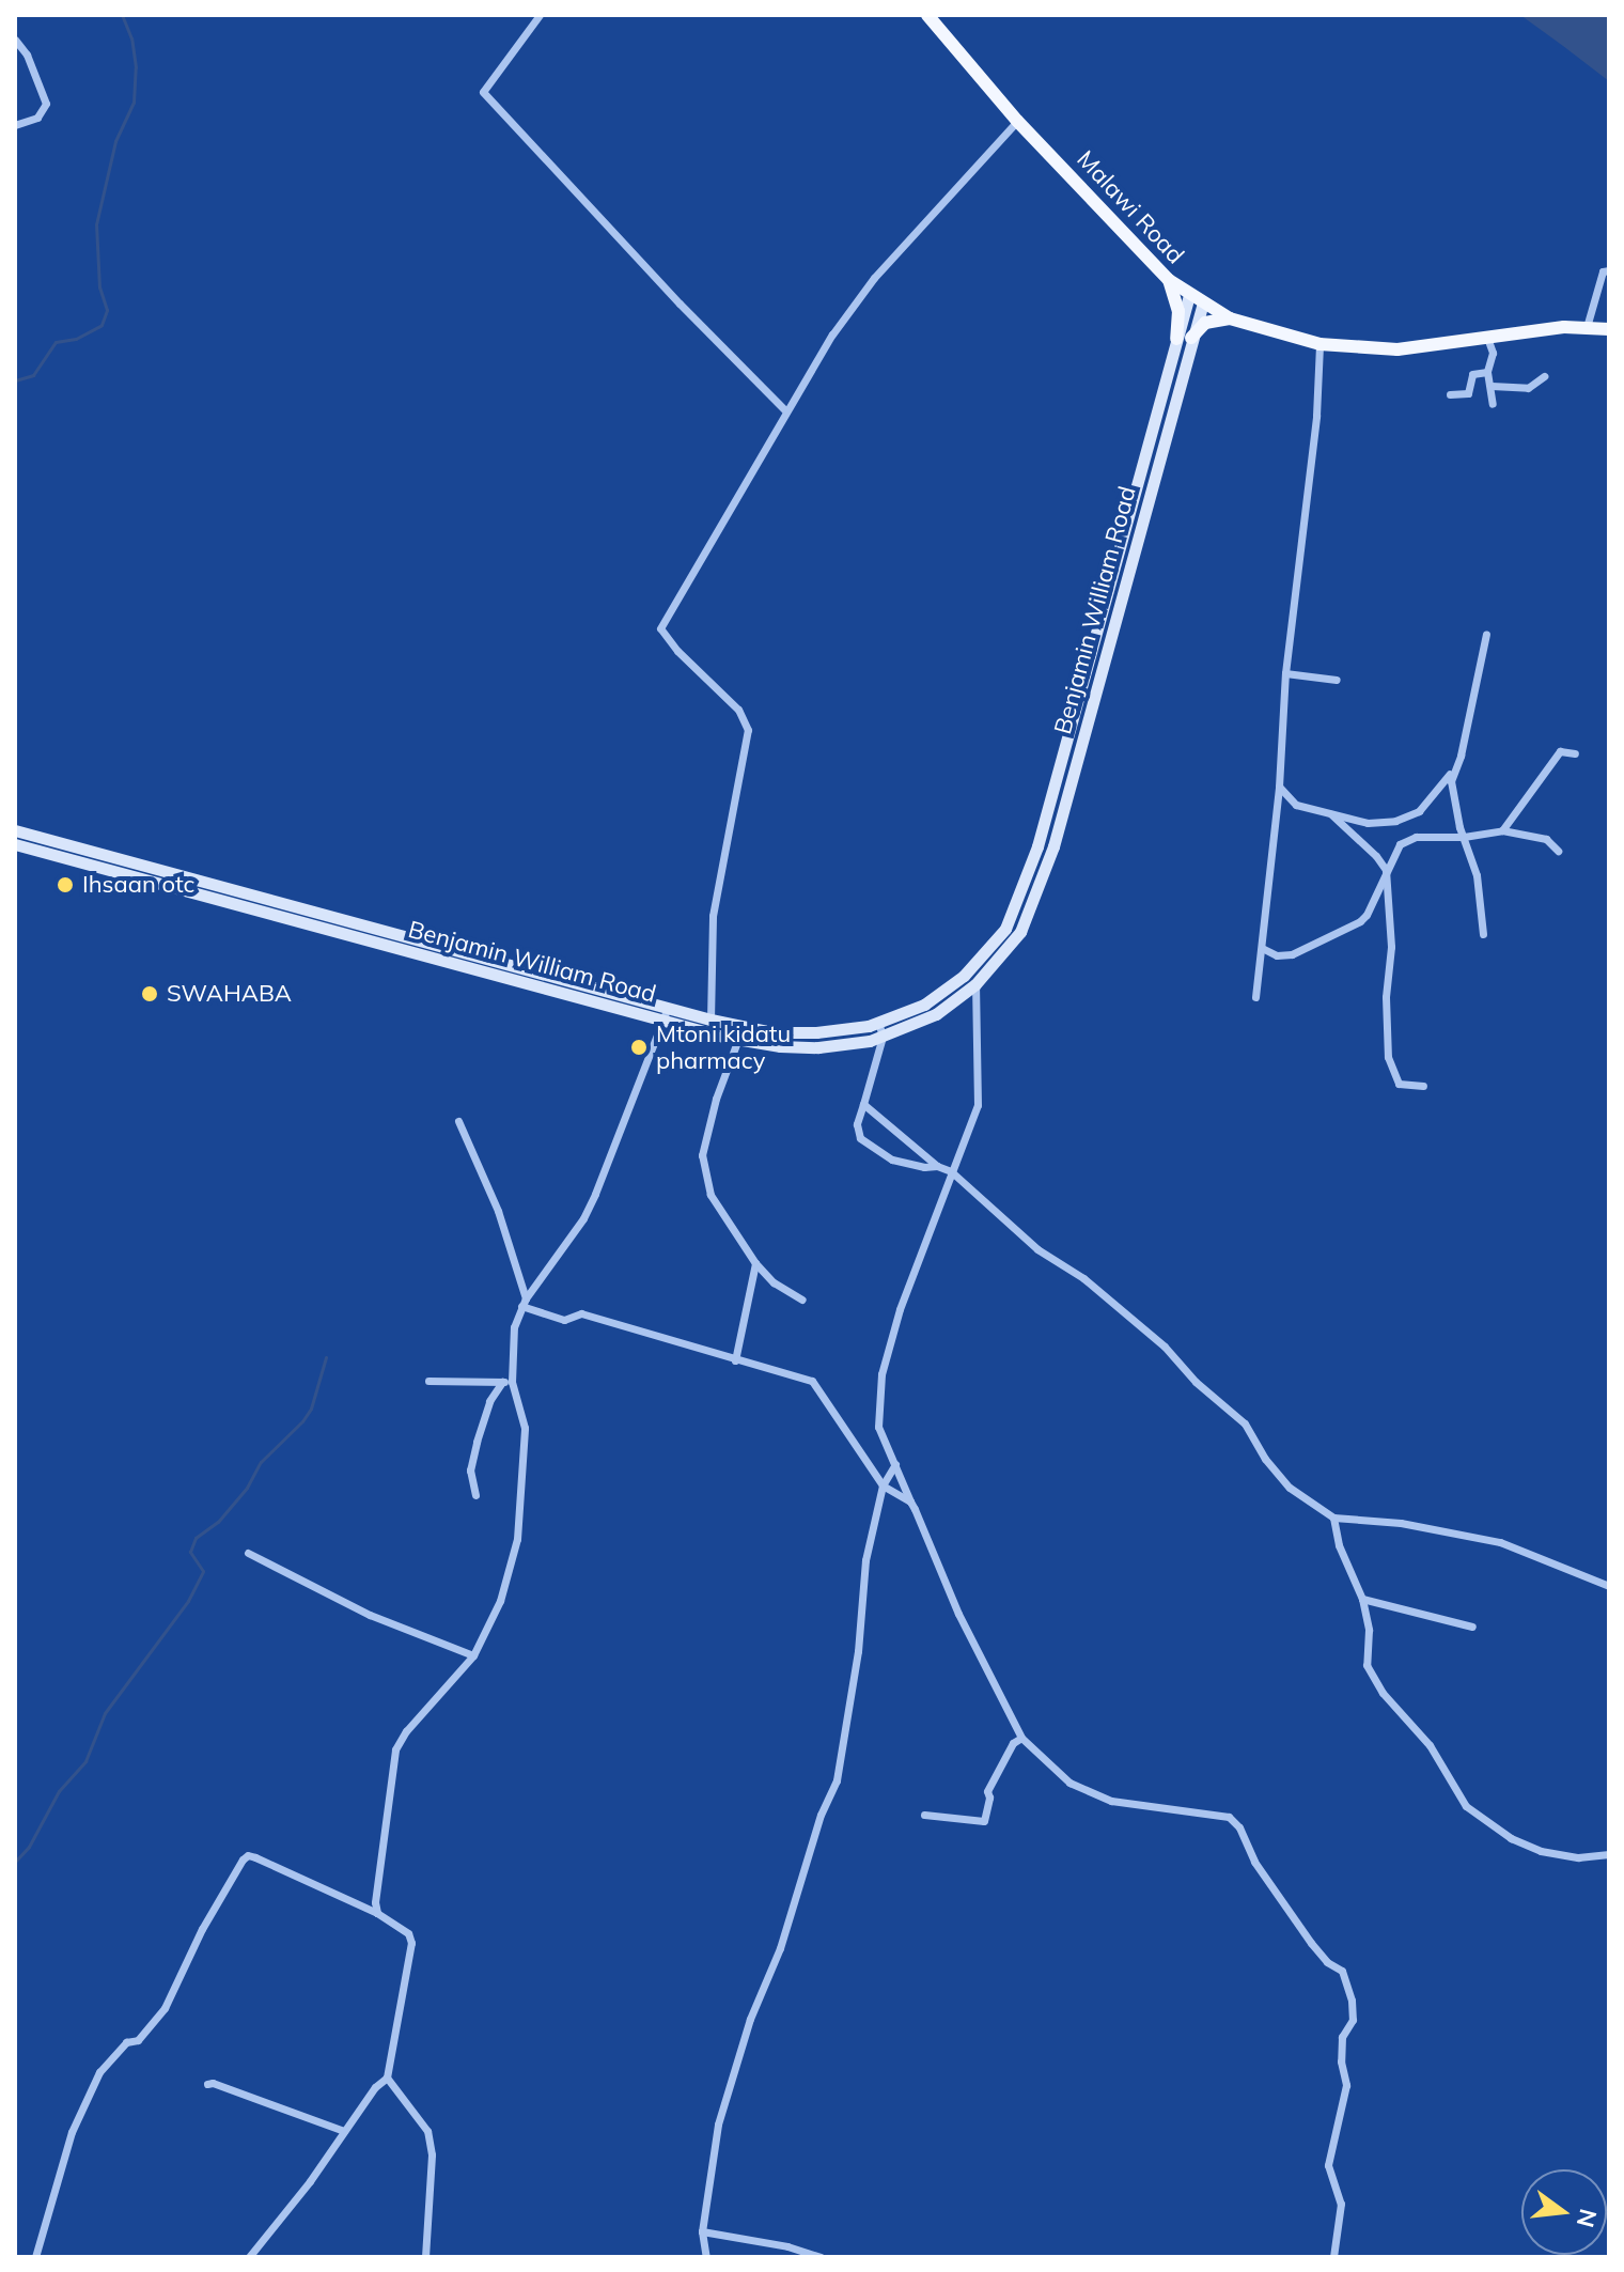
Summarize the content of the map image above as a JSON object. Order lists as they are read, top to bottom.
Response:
{
  "streets": {
    "main road": ["Malawi Road", "Benjamin William Road"]
  },
  "crossings": [
    ["Malawi Road", "Benjamin William Road"]
  ],
  "places": ["Ihsaan otc", "SWAHABA", "Mtoni kidatu pharmacy"],
  "north": "right"
}
